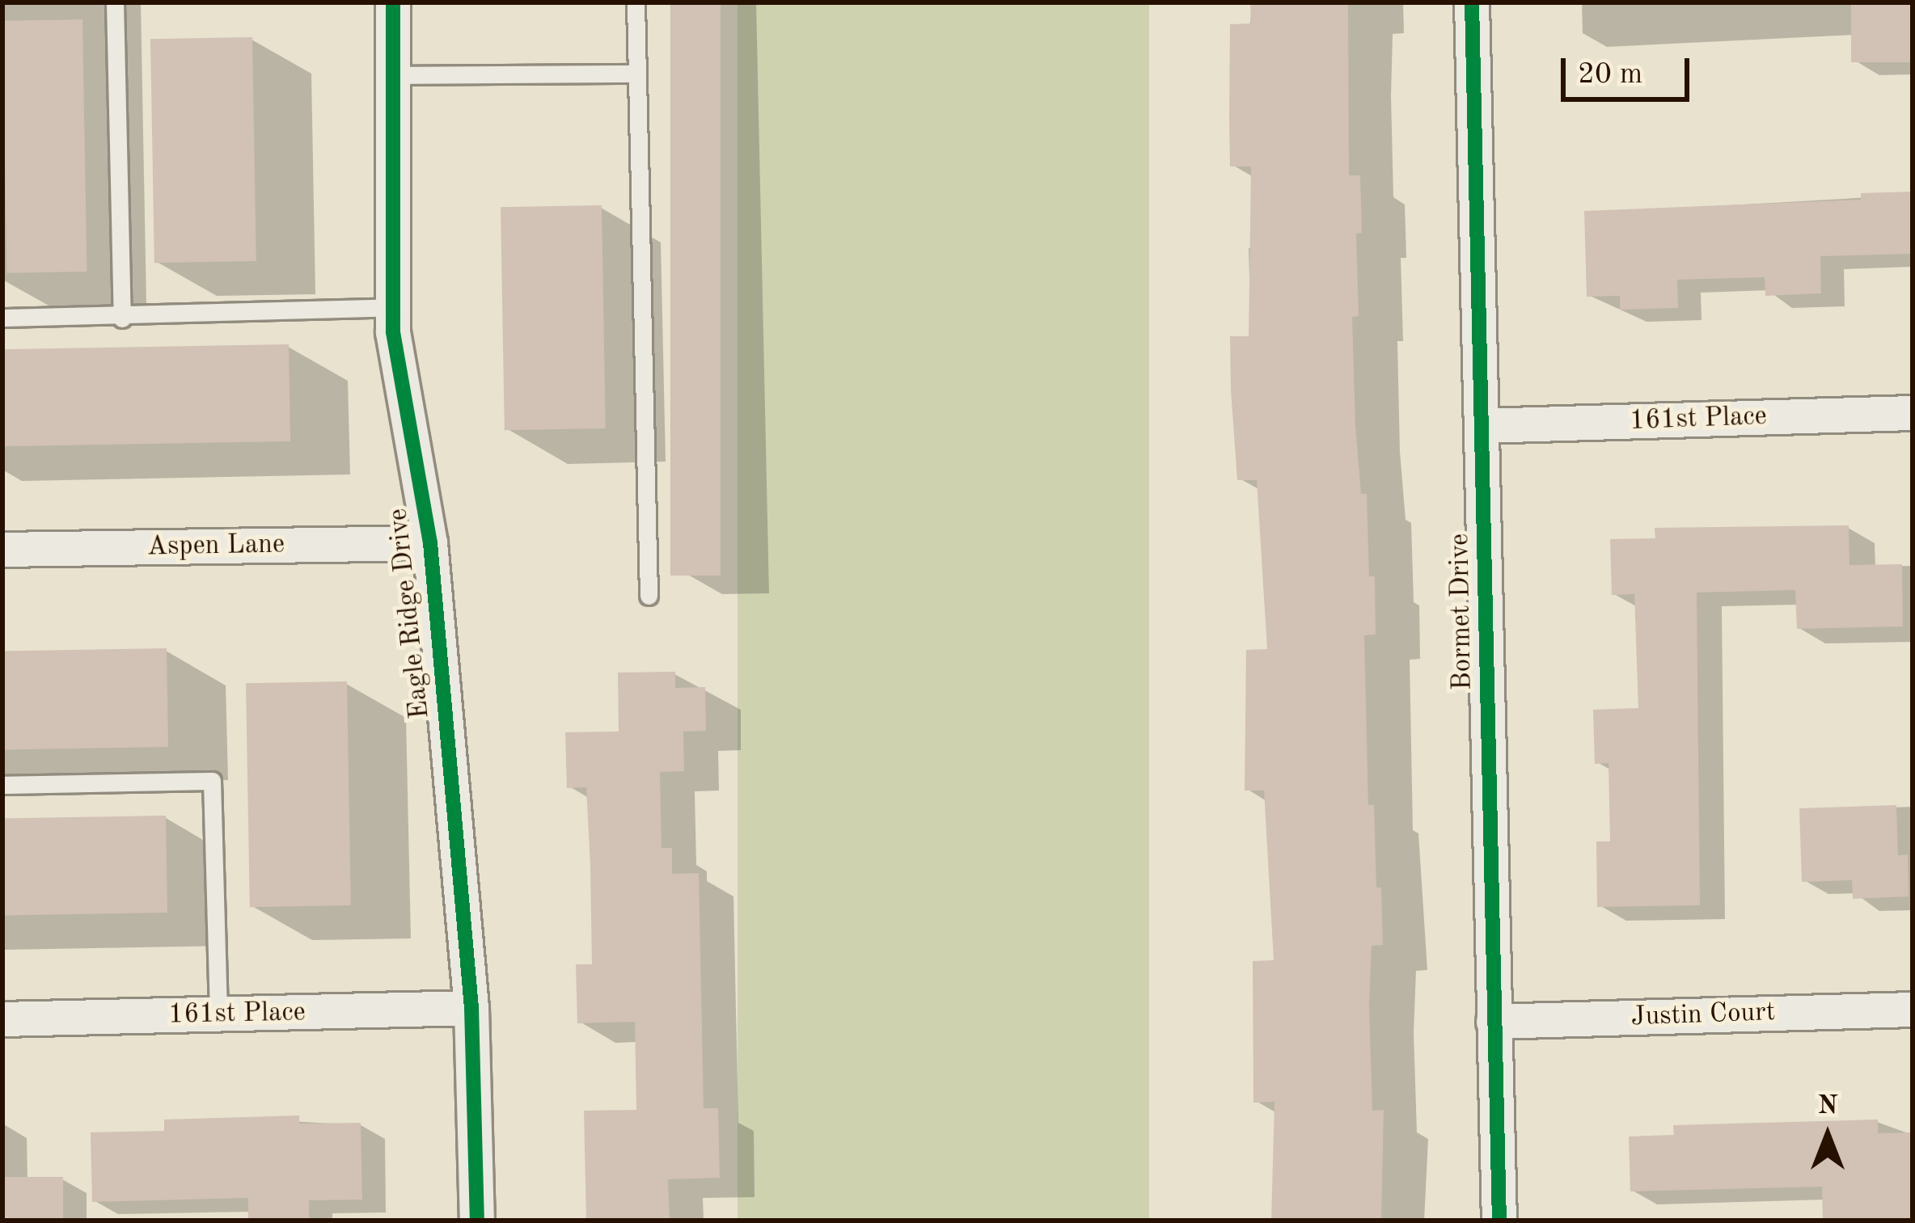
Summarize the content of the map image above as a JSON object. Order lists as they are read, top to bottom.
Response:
{
  "streets": {
    "street": [
      "161st Place",
      "Aspen Lane",
      "Bormet Drive",
      "Eagle Ridge Drive",
      "Justin Court"
    ]
  },
  "crossings": [
    ["161st Place", "Bormet Drive"],
    ["161st Place", "Eagle Ridge Drive"],
    ["Aspen Lane", "Eagle Ridge Drive"],
    ["Bormet Drive", "Justin Court"]
  ],
  "scale_bar": "20 m",
  "north": "top"
}
